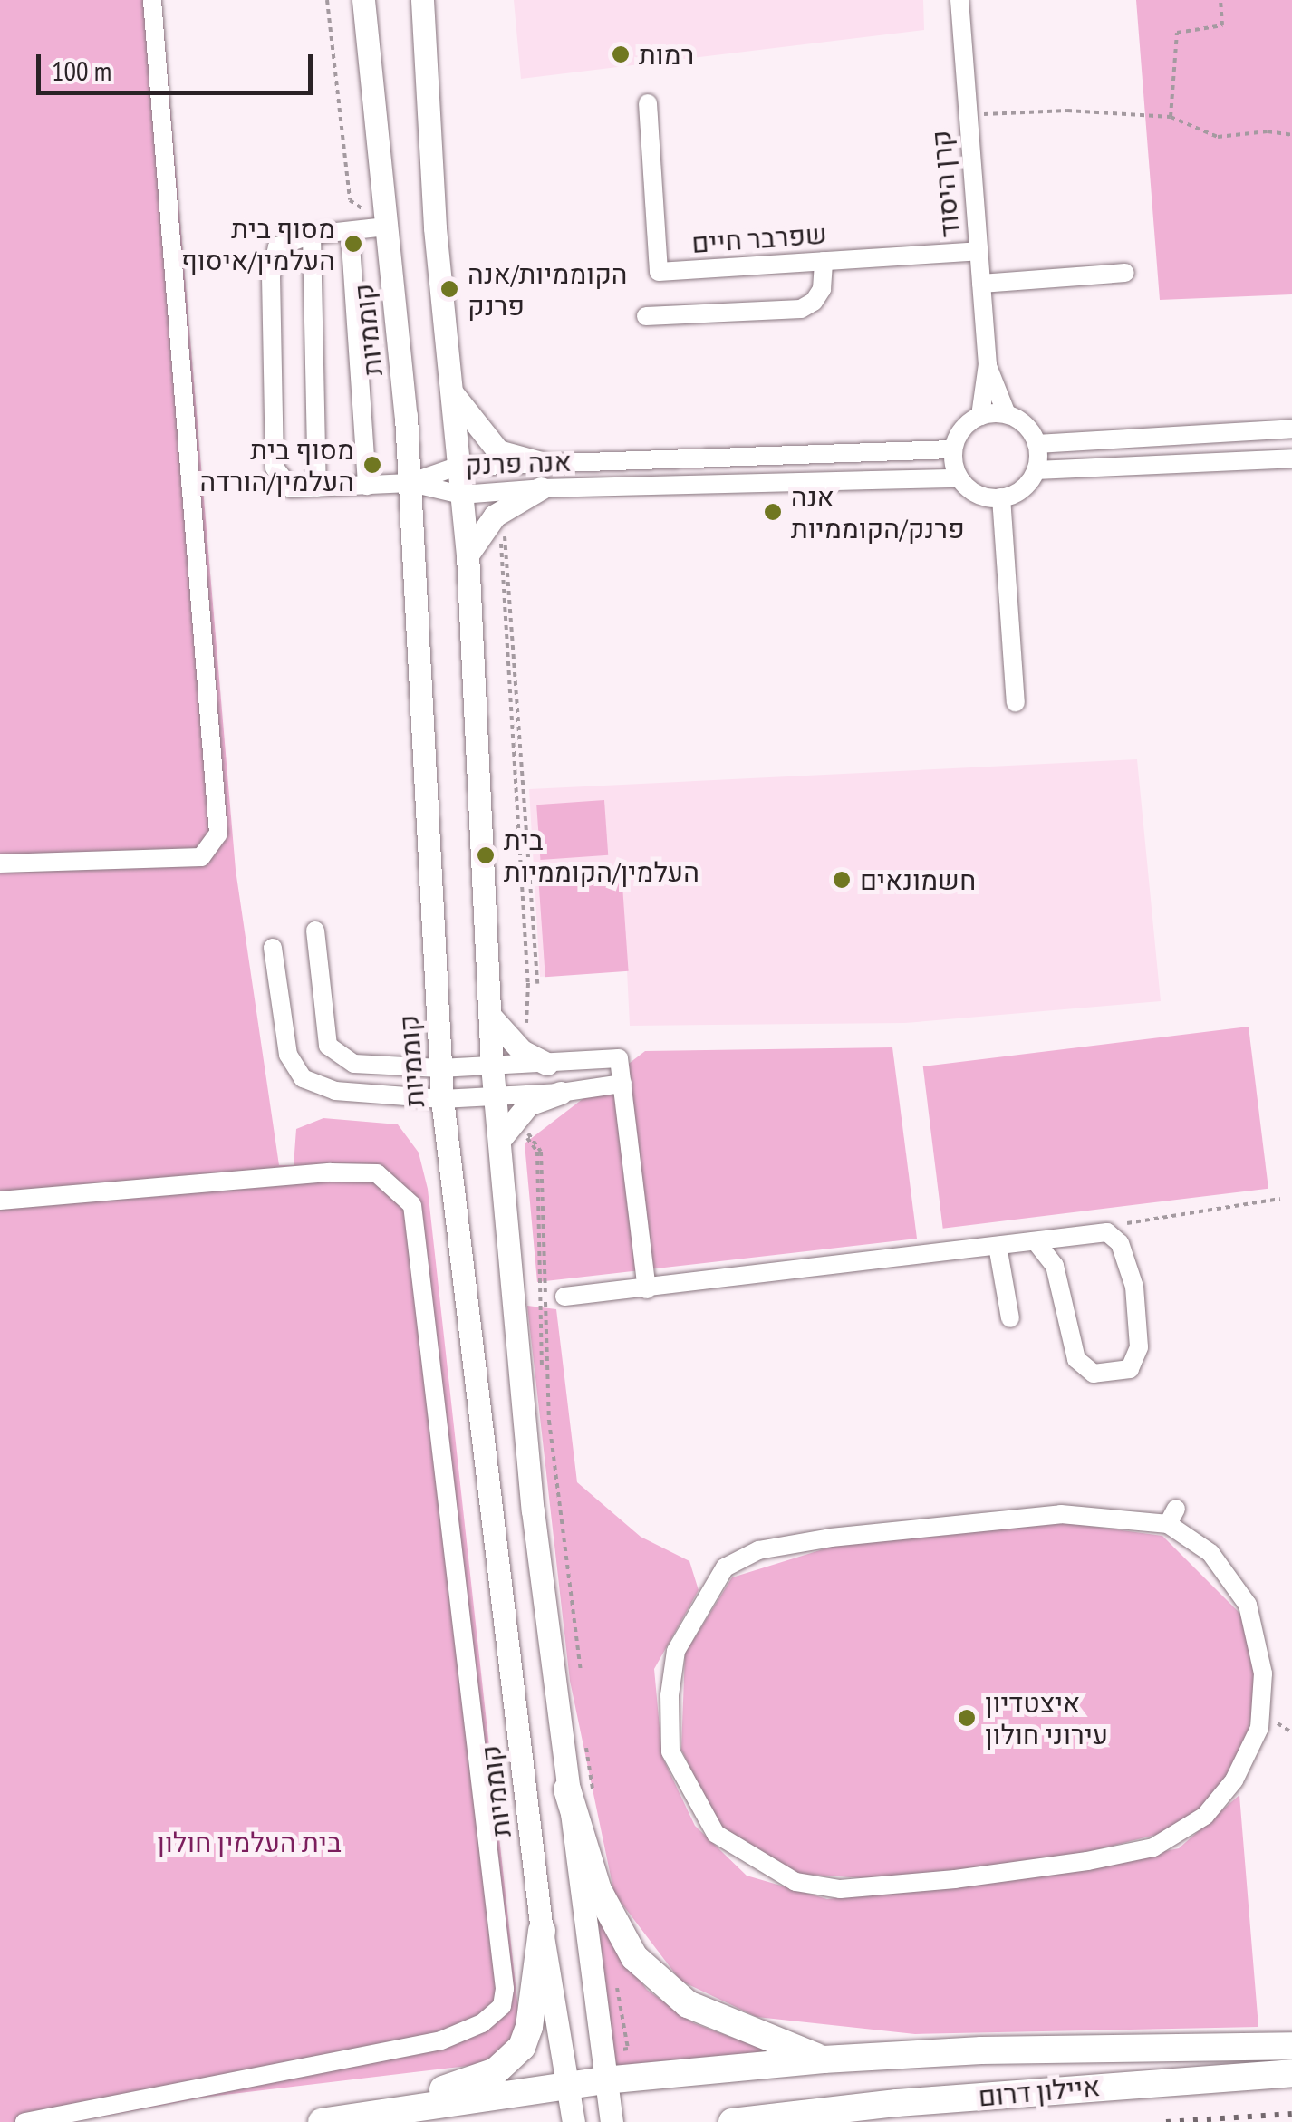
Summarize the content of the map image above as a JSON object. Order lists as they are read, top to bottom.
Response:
{
  "streets": {
    "highway": ["איילון דרום"],
    "main road": ["קוממיות"],
    "street": ["קרן היסוד", "שפרבר חיים", "אנה פרנק"]
  },
  "crossings": [
    ["קרן היסוד", "שפרבר חיים"],
    ["קרן היסוד", "אנה פרנק"],
    ["קוממיות", "אנה פרנק"]
  ],
  "parks": ["בית העלמין חולון"],
  "places": [
    "רמות",
    "מסוף בית העלמין/איסוף",
    "הקוממיות/אנה פרנק",
    "מסוף בית העלמין/הורדה",
    "אנה פרנק/הקוממיות",
    "בית העלמין/הקוממיות",
    "חשמונאים",
    "איצטדיון עירוני חולון"
  ],
  "scale_bar": "100 m"
}
